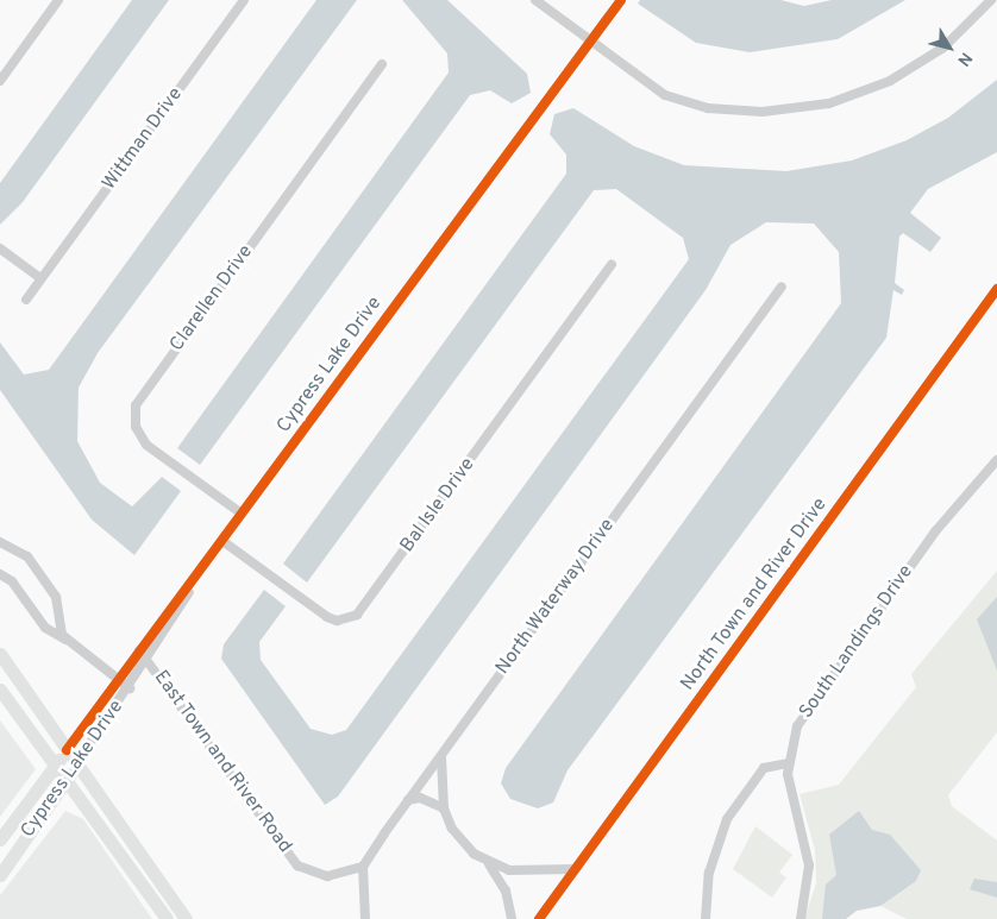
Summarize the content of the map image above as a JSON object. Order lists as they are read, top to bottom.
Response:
{
  "streets": {
    "main road": ["Cypress Lake Drive"],
    "street": [
      "Wittman Drive",
      "Clarellen Drive",
      "Bal Isle Drive",
      "North Town and River Drive",
      "North Waterway Drive",
      "South Landings Drive",
      "East Town and River Road"
    ]
  },
  "crossings": [
    ["Clarellen Drive", "Cypress Lake Drive"],
    ["Cypress Lake Drive", "Bal Isle Drive"],
    ["Cypress Lake Drive", "East Town and River Road"],
    ["North Waterway Drive", "East Town and River Road"]
  ],
  "north": "bottom right"
}
